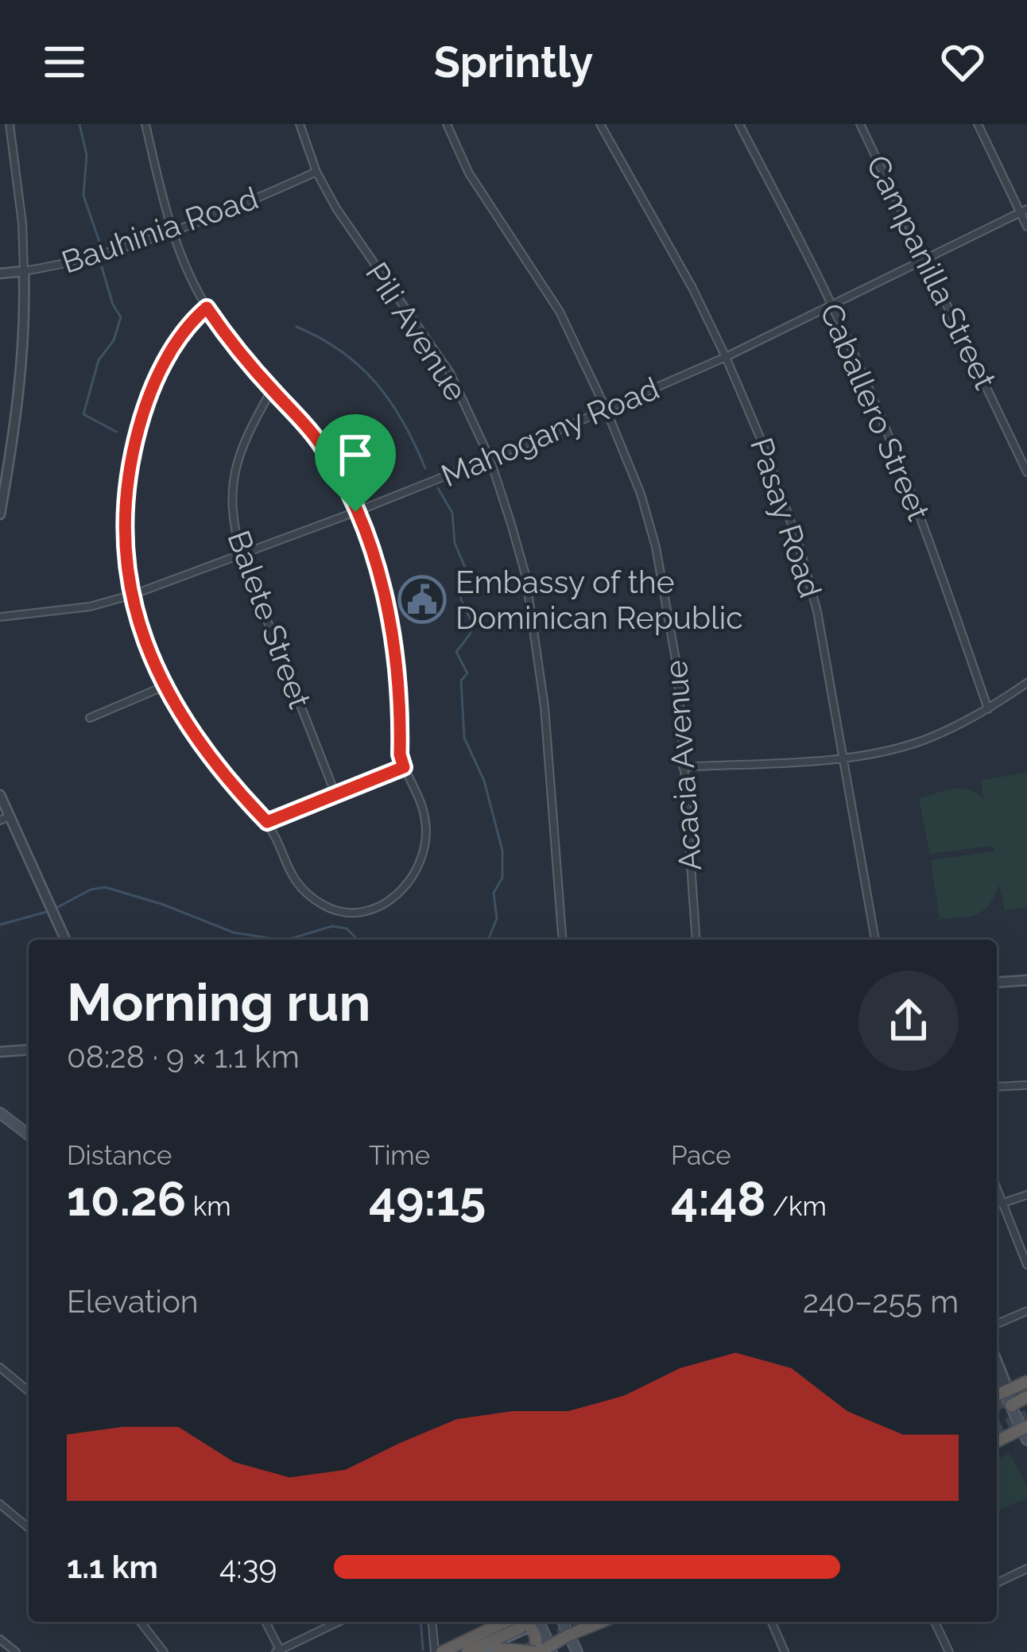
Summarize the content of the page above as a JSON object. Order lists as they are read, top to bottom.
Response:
{
  "streets": {
    "street": [
      "Bauhinia Road",
      "Campanilla Street",
      "Pili Avenue",
      "Caballero Street",
      "Mahogany Road",
      "Pasay Road",
      "Balete Street",
      "Acacia Avenue"
    ]
  },
  "crossings": [
    ["Bauhinia Road", "Pili Avenue"],
    ["Campanilla Street", "Mahogany Road"],
    ["Pili Avenue", "Mahogany Road"],
    ["Caballero Street", "Mahogany Road"],
    ["Mahogany Road", "Pasay Road"],
    ["Mahogany Road", "Balete Street"],
    ["Mahogany Road", "Acacia Avenue"]
  ],
  "places": {
    "public building": ["Embassy of the Dominican Republic"]
  },
  "page": {
    "header": "Sprintly",
    "heading": ["Morning run", "08:28 · 9 × 1.1 km"],
    "stats": [
      ["Distance", "10.26 km"],
      ["Time", "49:15"],
      ["Pace", "4:48 /km"]
    ],
    "chart": ["Elevation", "240–255 m"],
    "list": [
      {
        "name": "1.1 km",
        "note": "4:39"
      }
    ]
  }
}
